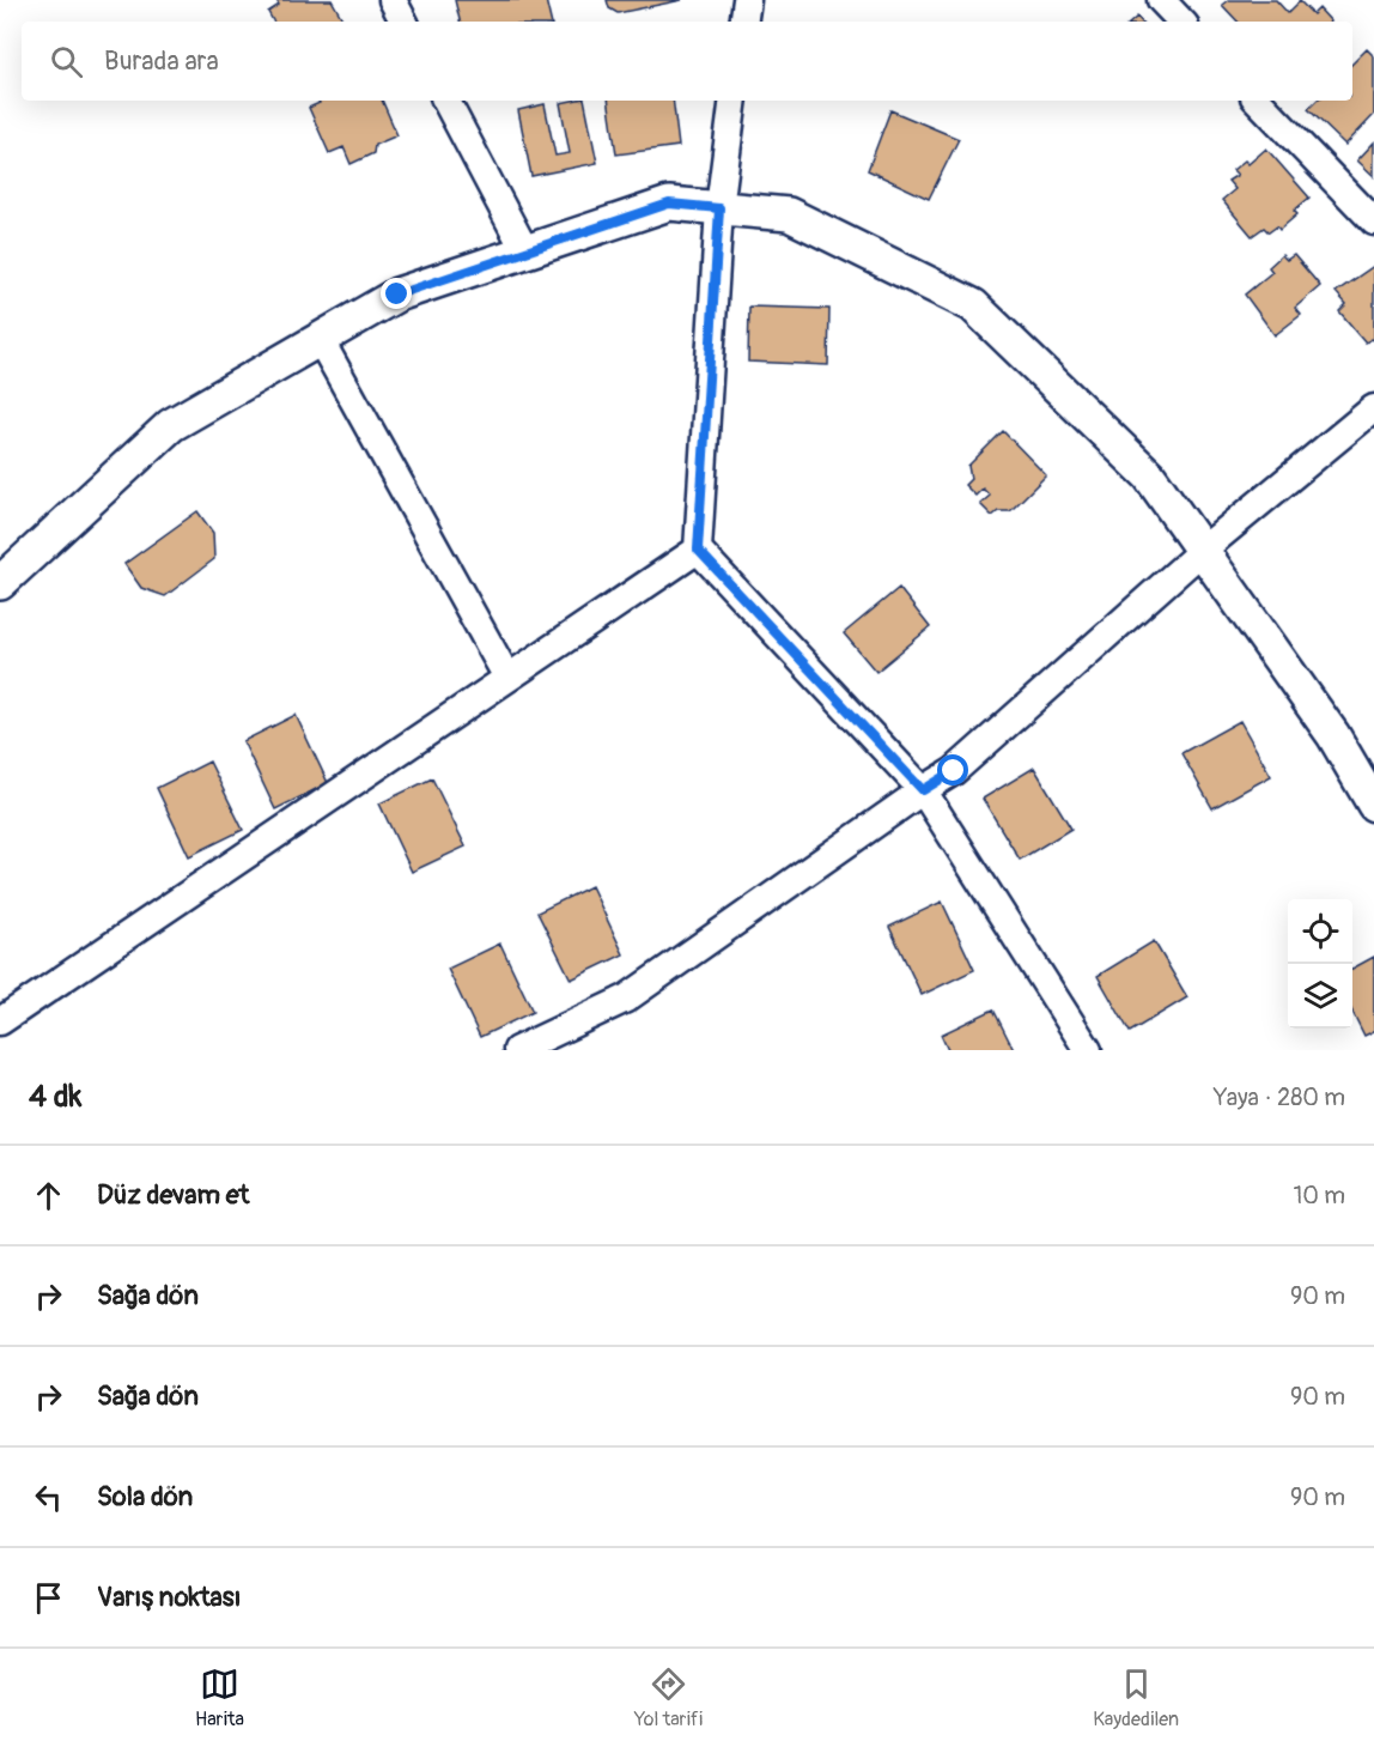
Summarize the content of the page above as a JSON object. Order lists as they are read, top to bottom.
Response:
{
  "page": {
    "search": "Burada ara",
    "heading": ["4 dk", "Yaya · 280 m"],
    "list": [
      ["Düz devam et", "10 m"],
      ["Sağa dön", "90 m"],
      ["Sağa dön", "90 m"],
      ["Sola dön", "90 m"],
      "Varış noktası"
    ],
    "nav": ["Harita", "Yol tarifi", "Kaydedilen"]
  }
}
